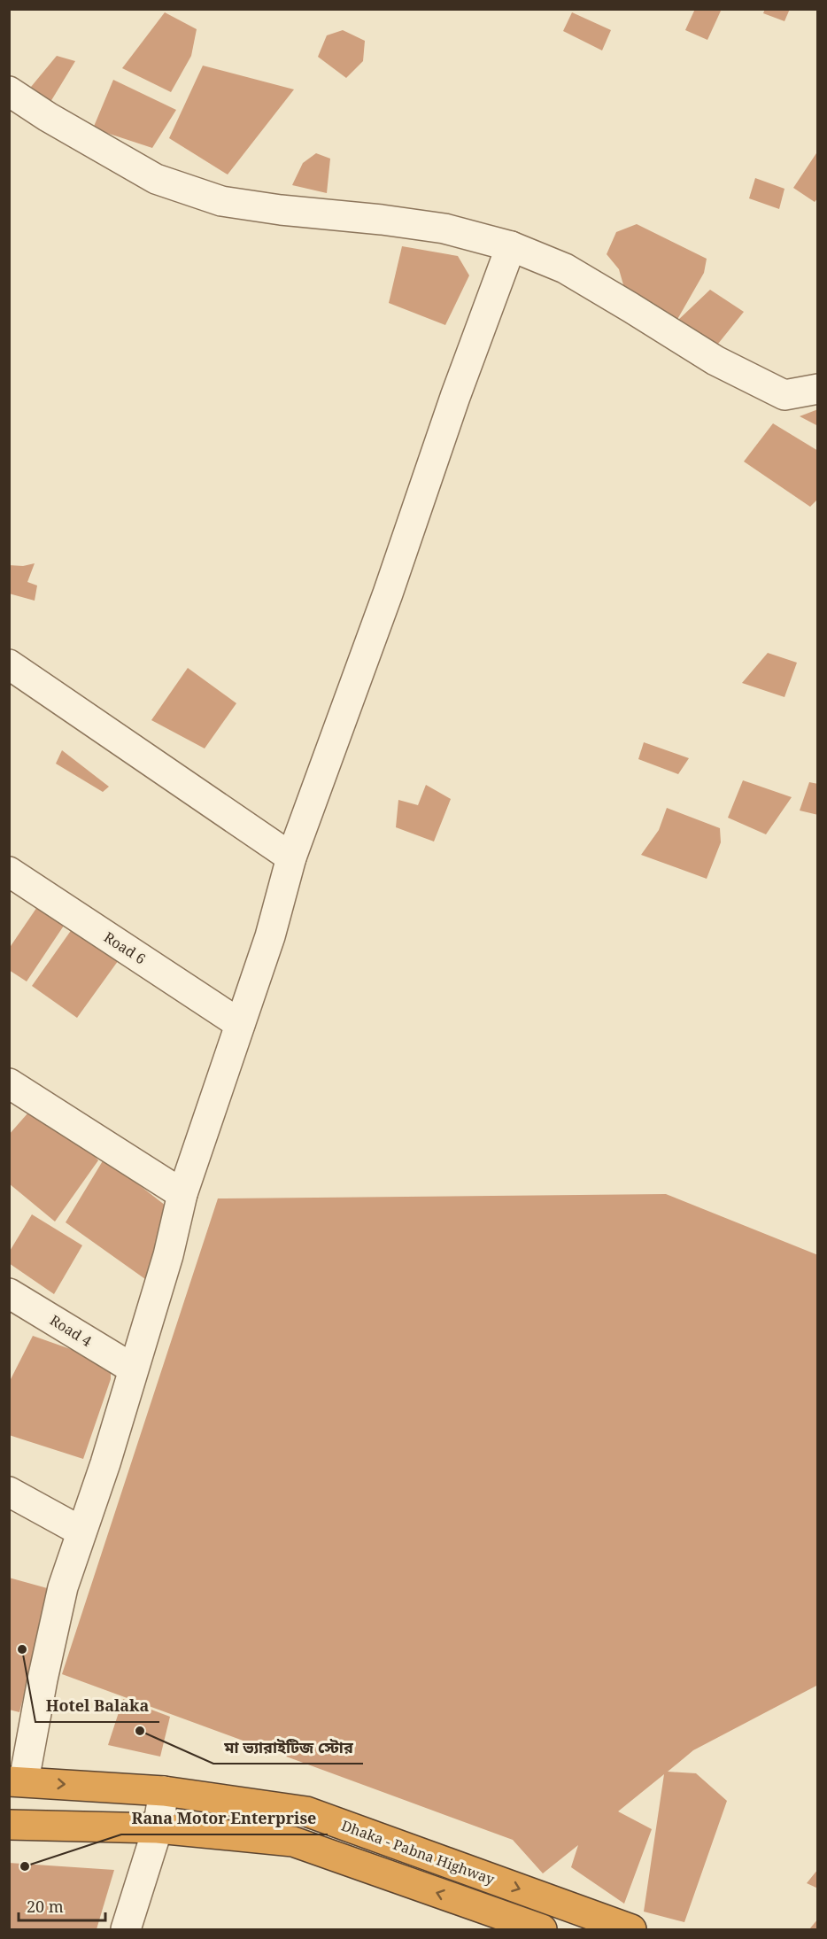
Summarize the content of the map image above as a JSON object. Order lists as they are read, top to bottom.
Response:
{
  "streets": {
    "highway": ["Dhaka - Pabna Highway"],
    "street": ["Road 6", "Road 4"]
  },
  "places": ["Hotel Balaka", "মা ভ‍্যারাইটিজ স্টোর", "Rana Motor Enterprise"],
  "scale_bar": "20 m"
}
